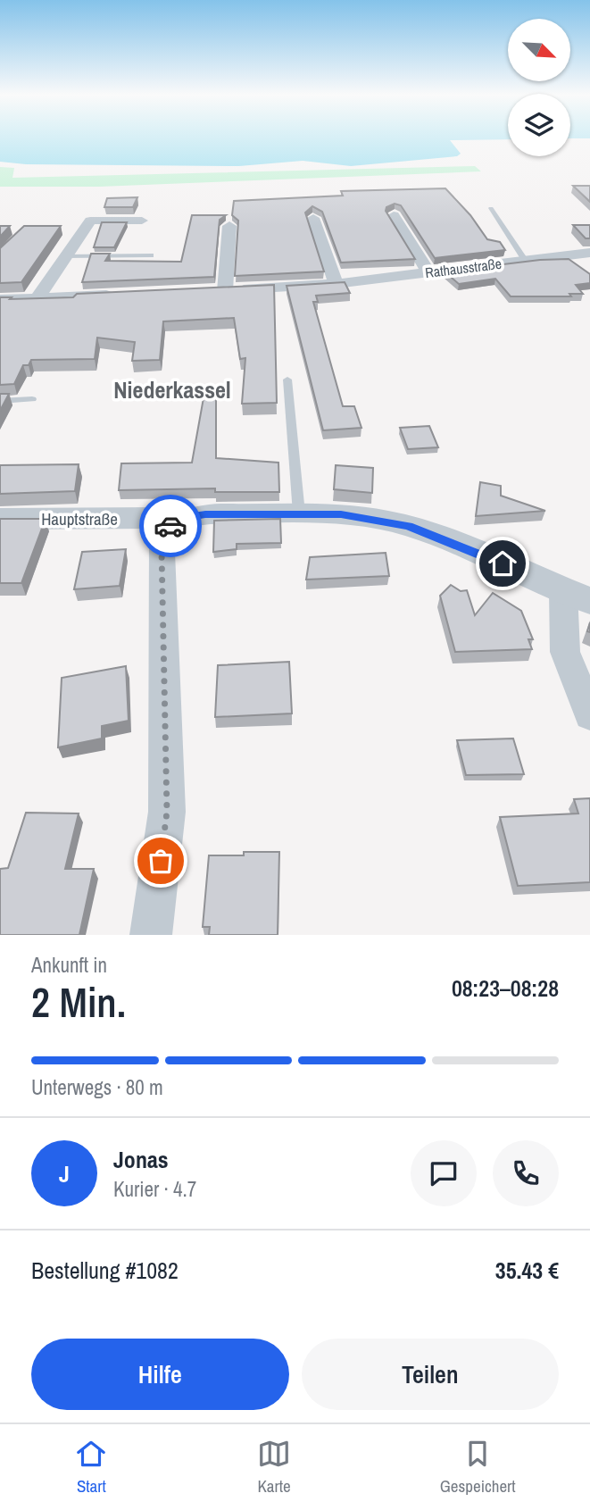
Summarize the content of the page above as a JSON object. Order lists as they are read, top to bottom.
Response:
{
  "streets": {
    "street": ["Rathausstraße", "Hauptstraße"]
  },
  "districts": ["Niederkassel"],
  "north": "bottom right",
  "page": {
    "heading": ["2 Min.", "Ankunft in", "08:23–08:28"],
    "panel": [
      "Jonas",
      "Kurier · 4.7",
      "Bestellung #1082",
      "35.43 €"
    ],
    "bar": "Unterwegs · 80 m",
    "round": "J",
    "buttons": ["Hilfe", "Teilen"],
    "tabs": ["Start", "Karte", "Gespeichert"]
  }
}
